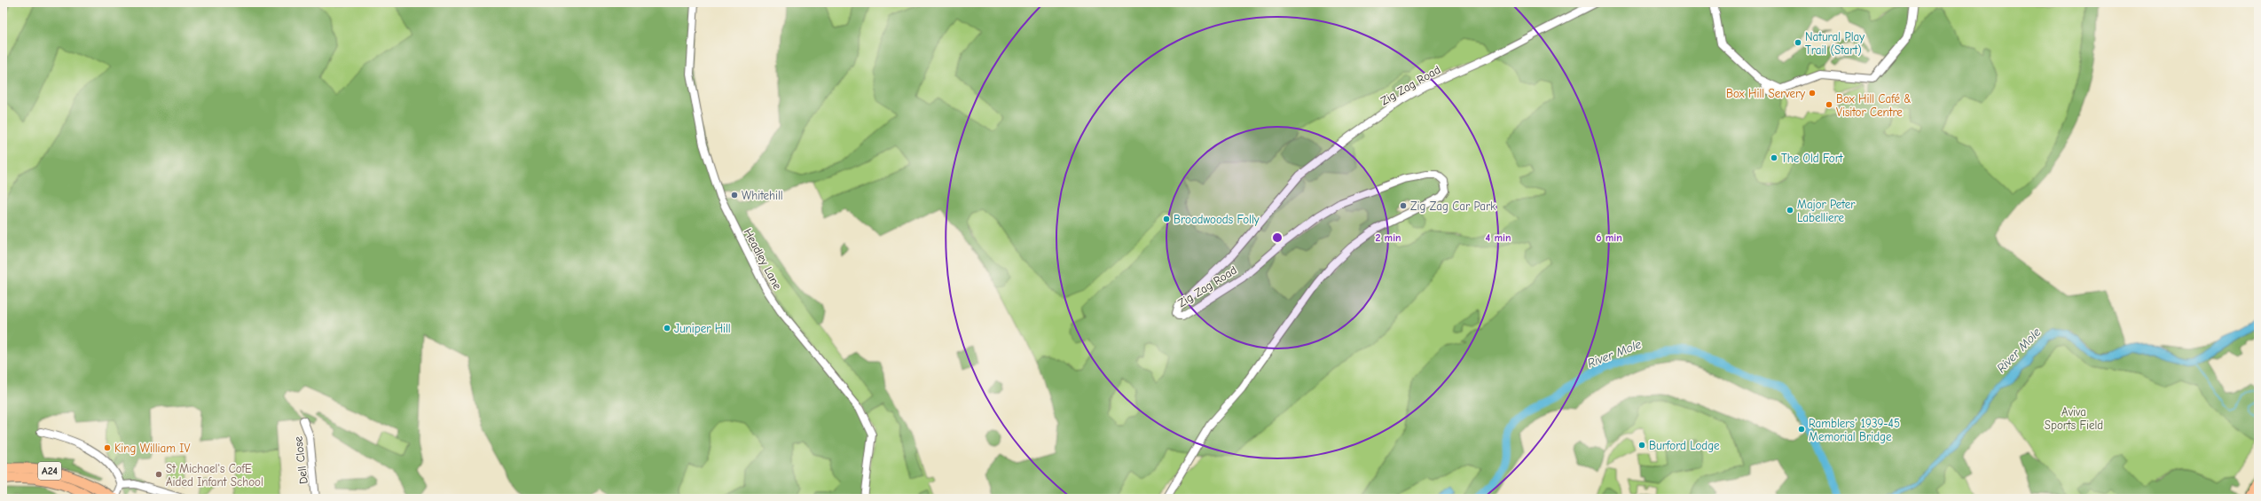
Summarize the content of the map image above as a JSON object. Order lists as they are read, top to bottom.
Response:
{
  "streets": {
    "highway": ["A24"],
    "street": ["Zig Zag Road", "Headley Lane", "Dell Close"]
  },
  "water": ["River Mole"],
  "parks": ["Aviva Sports Field"],
  "places": [
    "Natural Play Trail (Start)",
    "Box Hill Servery",
    "Box Hill Café & Visitor Centre",
    "The Old Fort",
    "Whitehill",
    "Zig Zag Car Park",
    "Major Peter Labelliere",
    "Broadwoods Folly",
    "Juniper Hill",
    "Ramblers' 1939-45 Memorial Bridge",
    "Burford Lodge",
    "King William IV",
    "St Michael's CofE Aided Infant School"
  ],
  "rings": ["2 min", "4 min", "6 min"]
}
